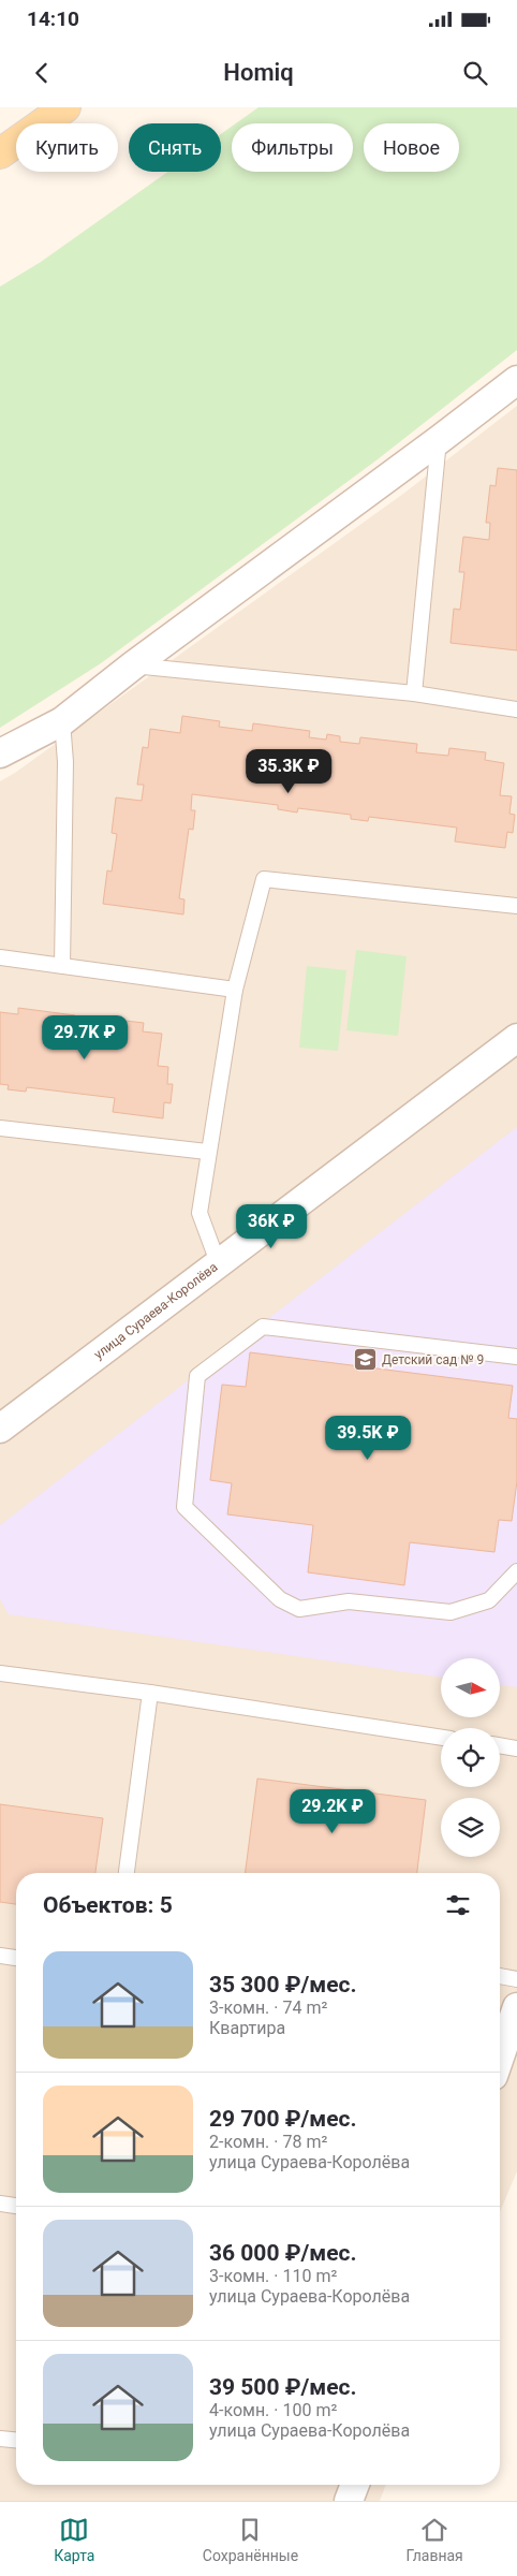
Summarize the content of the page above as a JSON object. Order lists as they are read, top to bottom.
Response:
{
  "streets": {
    "street": ["улица Сураева-Королёва"]
  },
  "places": {
    "school or university": ["Детский сад № 9"]
  },
  "north": "right",
  "page": {
    "status": "14:10",
    "header": "Homiq",
    "chip": [
      "Купить",
      "Снять",
      "Фильтры",
      "Новое"
    ],
    "price": [
      "35.3K ₽",
      "29.7K ₽",
      "36K ₽",
      "39.5K ₽",
      "29.2K ₽"
    ],
    "heading": "Объектов: 5",
    "list": [
      {
        "name": "35 300 ₽/мес.",
        "note": "3-комн. · 74 m² · Квартира"
      },
      {
        "name": "29 700 ₽/мес.",
        "note": "2-комн. · 78 m² · улица Сураева-Королёва"
      },
      {
        "name": "36 000 ₽/мес.",
        "note": "3-комн. · 110 m² · улица Сураева-Королёва"
      },
      {
        "name": "39 500 ₽/мес.",
        "note": "4-комн. · 100 m² · улица Сураева-Королёва"
      }
    ],
    "tabs": ["Карта", "Сохранённые", "Главная"]
  }
}
